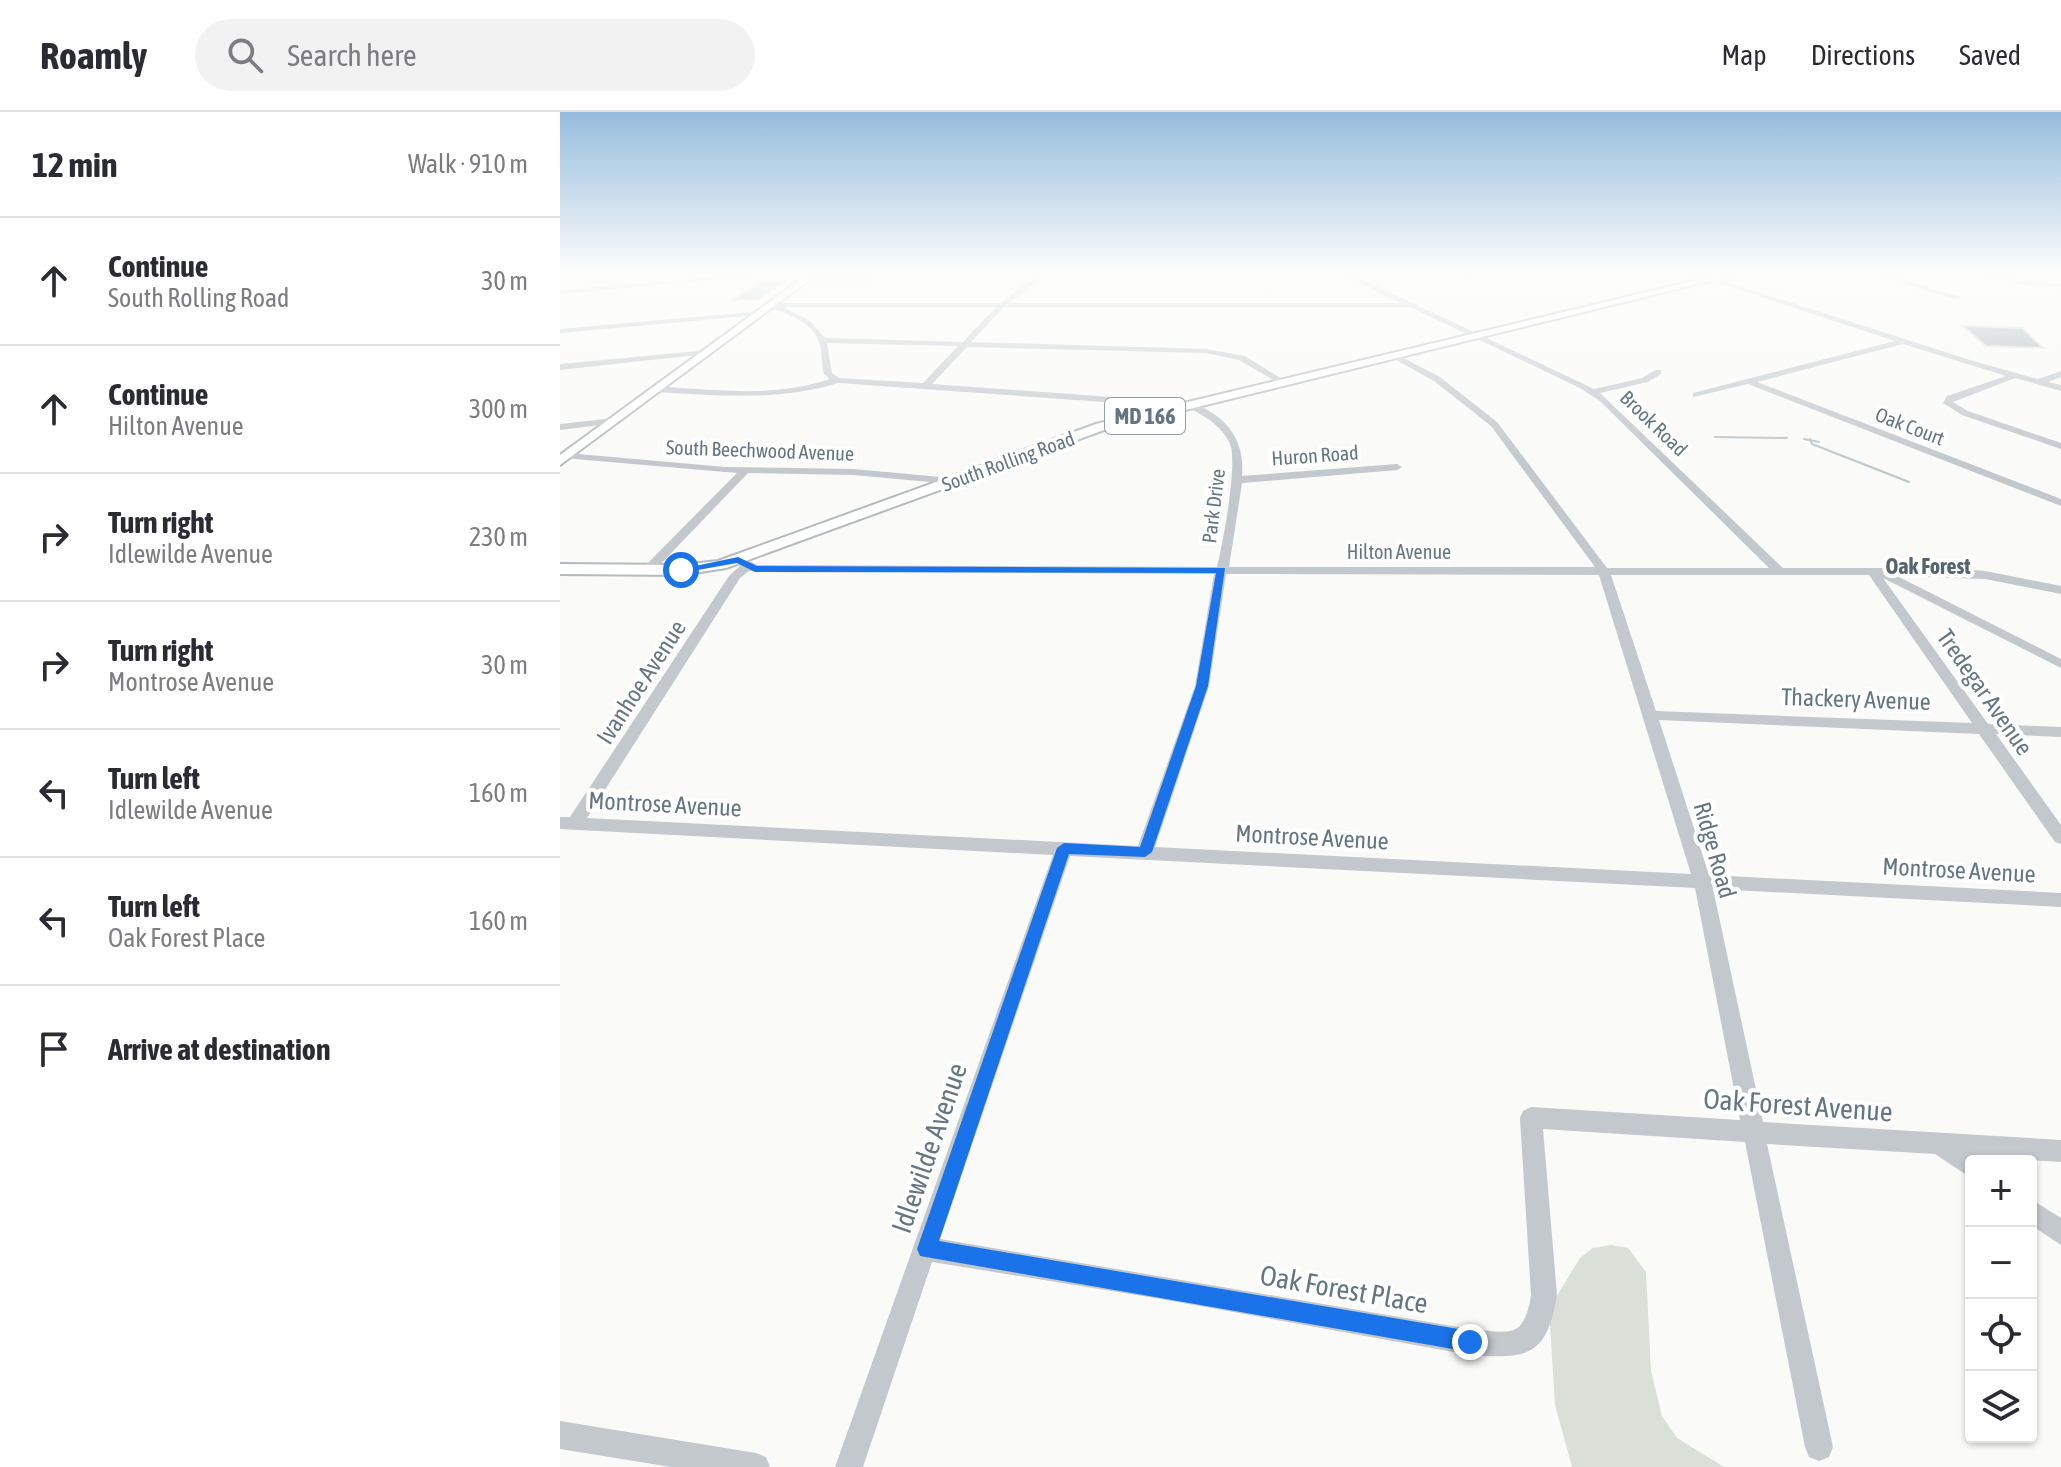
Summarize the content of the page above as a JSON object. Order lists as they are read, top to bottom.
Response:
{
  "streets": {
    "main road": ["MD 166", "South Rolling Road"],
    "street": [
      "Brook Road",
      "Oak Court",
      "South Beechwood Avenue",
      "Huron Road",
      "Park Drive",
      "Hilton Avenue",
      "Ivanhoe Avenue",
      "Tredegar Avenue",
      "Thackery Avenue",
      "Montrose Avenue",
      "Ridge Road",
      "Oak Forest Avenue",
      "Idlewilde Avenue",
      "Oak Forest Place"
    ]
  },
  "crossings": [
    ["Brook Road", "Hilton Avenue"],
    ["South Beechwood Avenue", "South Rolling Road"],
    ["Huron Road", "Park Drive"],
    ["South Rolling Road", "Park Drive"],
    ["South Rolling Road", "Hilton Avenue"],
    ["South Rolling Road", "Ivanhoe Avenue"],
    ["South Rolling Road", "Ridge Road"],
    ["Park Drive", "Hilton Avenue"],
    ["Hilton Avenue", "Ivanhoe Avenue"],
    ["Hilton Avenue", "Tredegar Avenue"],
    ["Hilton Avenue", "Ridge Road"],
    ["Ivanhoe Avenue", "Montrose Avenue"],
    ["Tredegar Avenue", "Thackery Avenue"],
    ["Thackery Avenue", "Ridge Road"],
    ["Montrose Avenue", "Ridge Road"],
    ["Montrose Avenue", "Idlewilde Avenue"],
    ["Ridge Road", "Oak Forest Avenue"],
    ["Oak Forest Avenue", "Oak Forest Place"],
    ["Idlewilde Avenue", "Oak Forest Place"]
  ],
  "districts": ["Oak Forest"],
  "page": {
    "header": "Roamly",
    "search": "Search here",
    "nav": ["Map", "Directions", "Saved"],
    "heading": ["12 min", "Walk · 910 m"],
    "list": [
      ["Continue", "South Rolling Road", "30 m"],
      ["Continue", "Hilton Avenue", "300 m"],
      ["Turn right", "Idlewilde Avenue", "230 m"],
      ["Turn right", "Montrose Avenue", "30 m"],
      ["Turn left", "Idlewilde Avenue", "160 m"],
      ["Turn left", "Oak Forest Place", "160 m"],
      "Arrive at destination"
    ],
    "map_buttons": ["+", "−"]
  }
}
